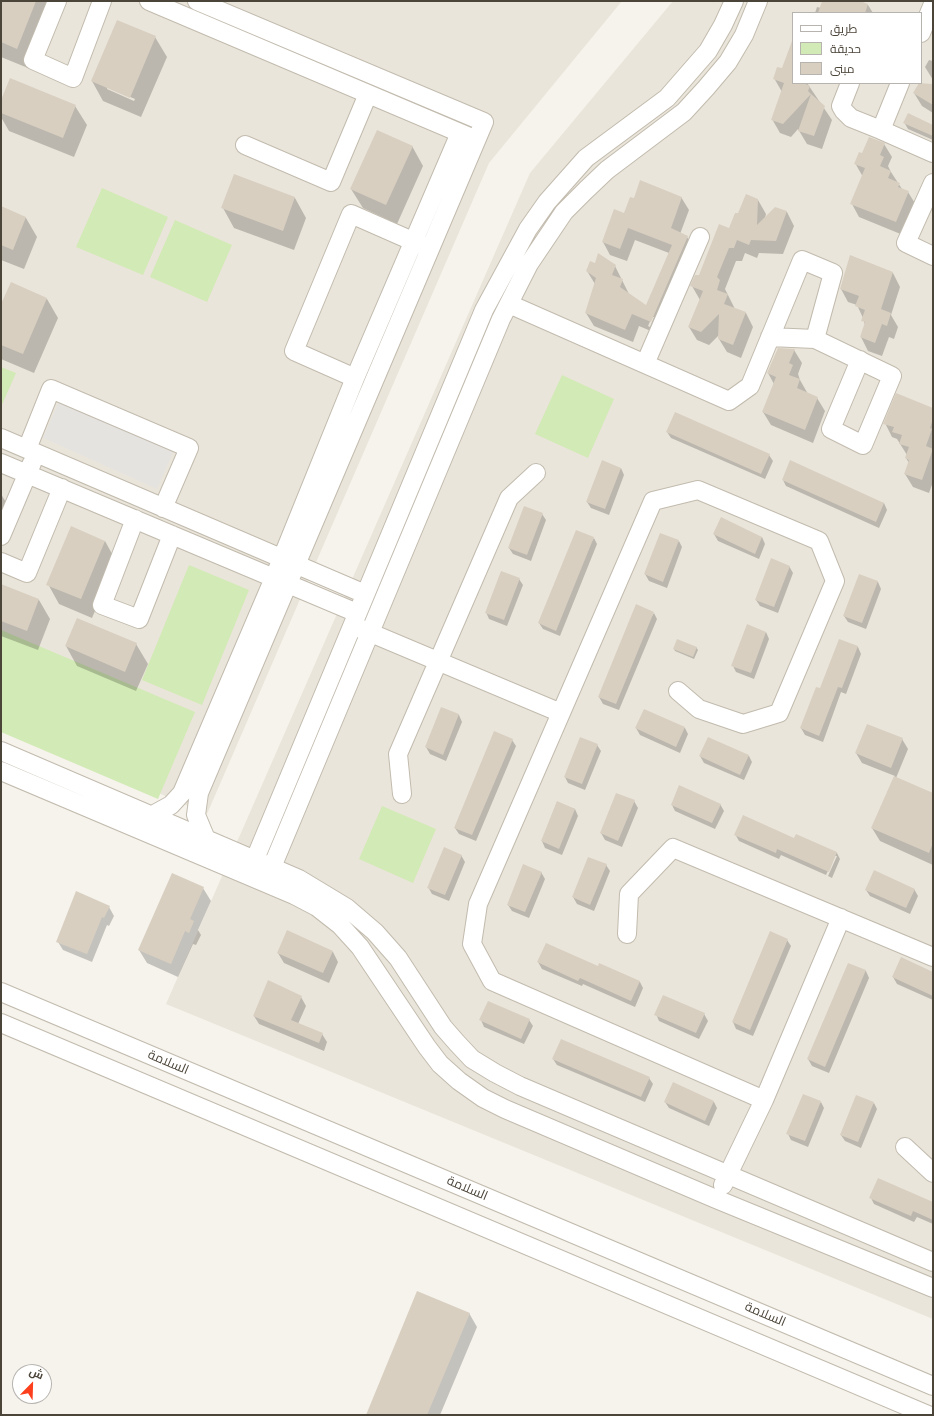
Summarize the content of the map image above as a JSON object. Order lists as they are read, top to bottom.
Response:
{
  "streets": {
    "street": ["السلامة"]
  },
  "legend": ["طريق", "حديقة", "مبنى"],
  "north": "top right"
}
